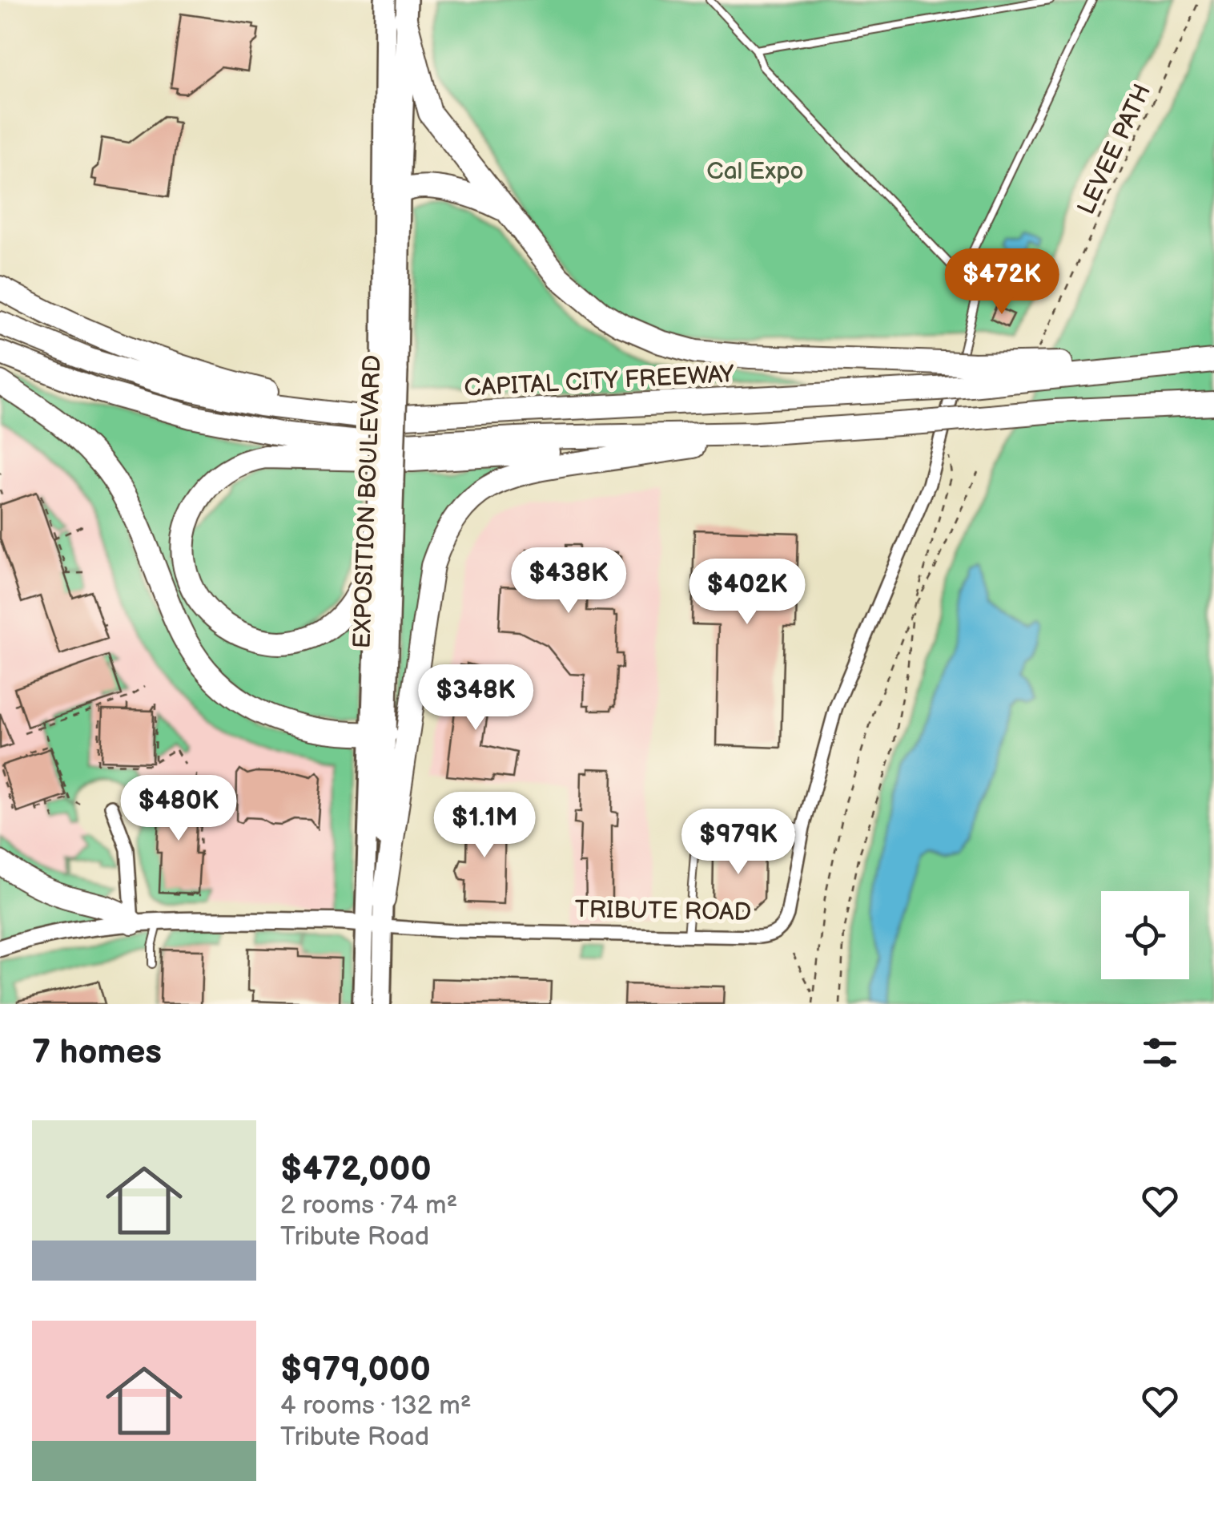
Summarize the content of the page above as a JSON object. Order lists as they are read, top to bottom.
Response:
{
  "streets": {
    "highway": ["CAPITAL CITY FREEWAY"],
    "main road": ["EXPOSITION BOULEVARD"],
    "street": ["TRIBUTE ROAD"],
    "path": ["LEVEE PATH"]
  },
  "crossings": [
    ["CAPITAL CITY FREEWAY", "TRIBUTE ROAD"],
    ["EXPOSITION BOULEVARD", "TRIBUTE ROAD"]
  ],
  "parks": ["Cal Expo"],
  "page": {
    "price": [
      "$472K",
      "$438K",
      "$402K",
      "$348K",
      "$480K",
      "$1.1M",
      "$979K"
    ],
    "heading": "7 homes",
    "list": [
      {
        "name": "$472,000",
        "note": "2 rooms · 74 m² · Tribute Road"
      },
      {
        "name": "$979,000",
        "note": "4 rooms · 132 m² · Tribute Road"
      }
    ]
  }
}
